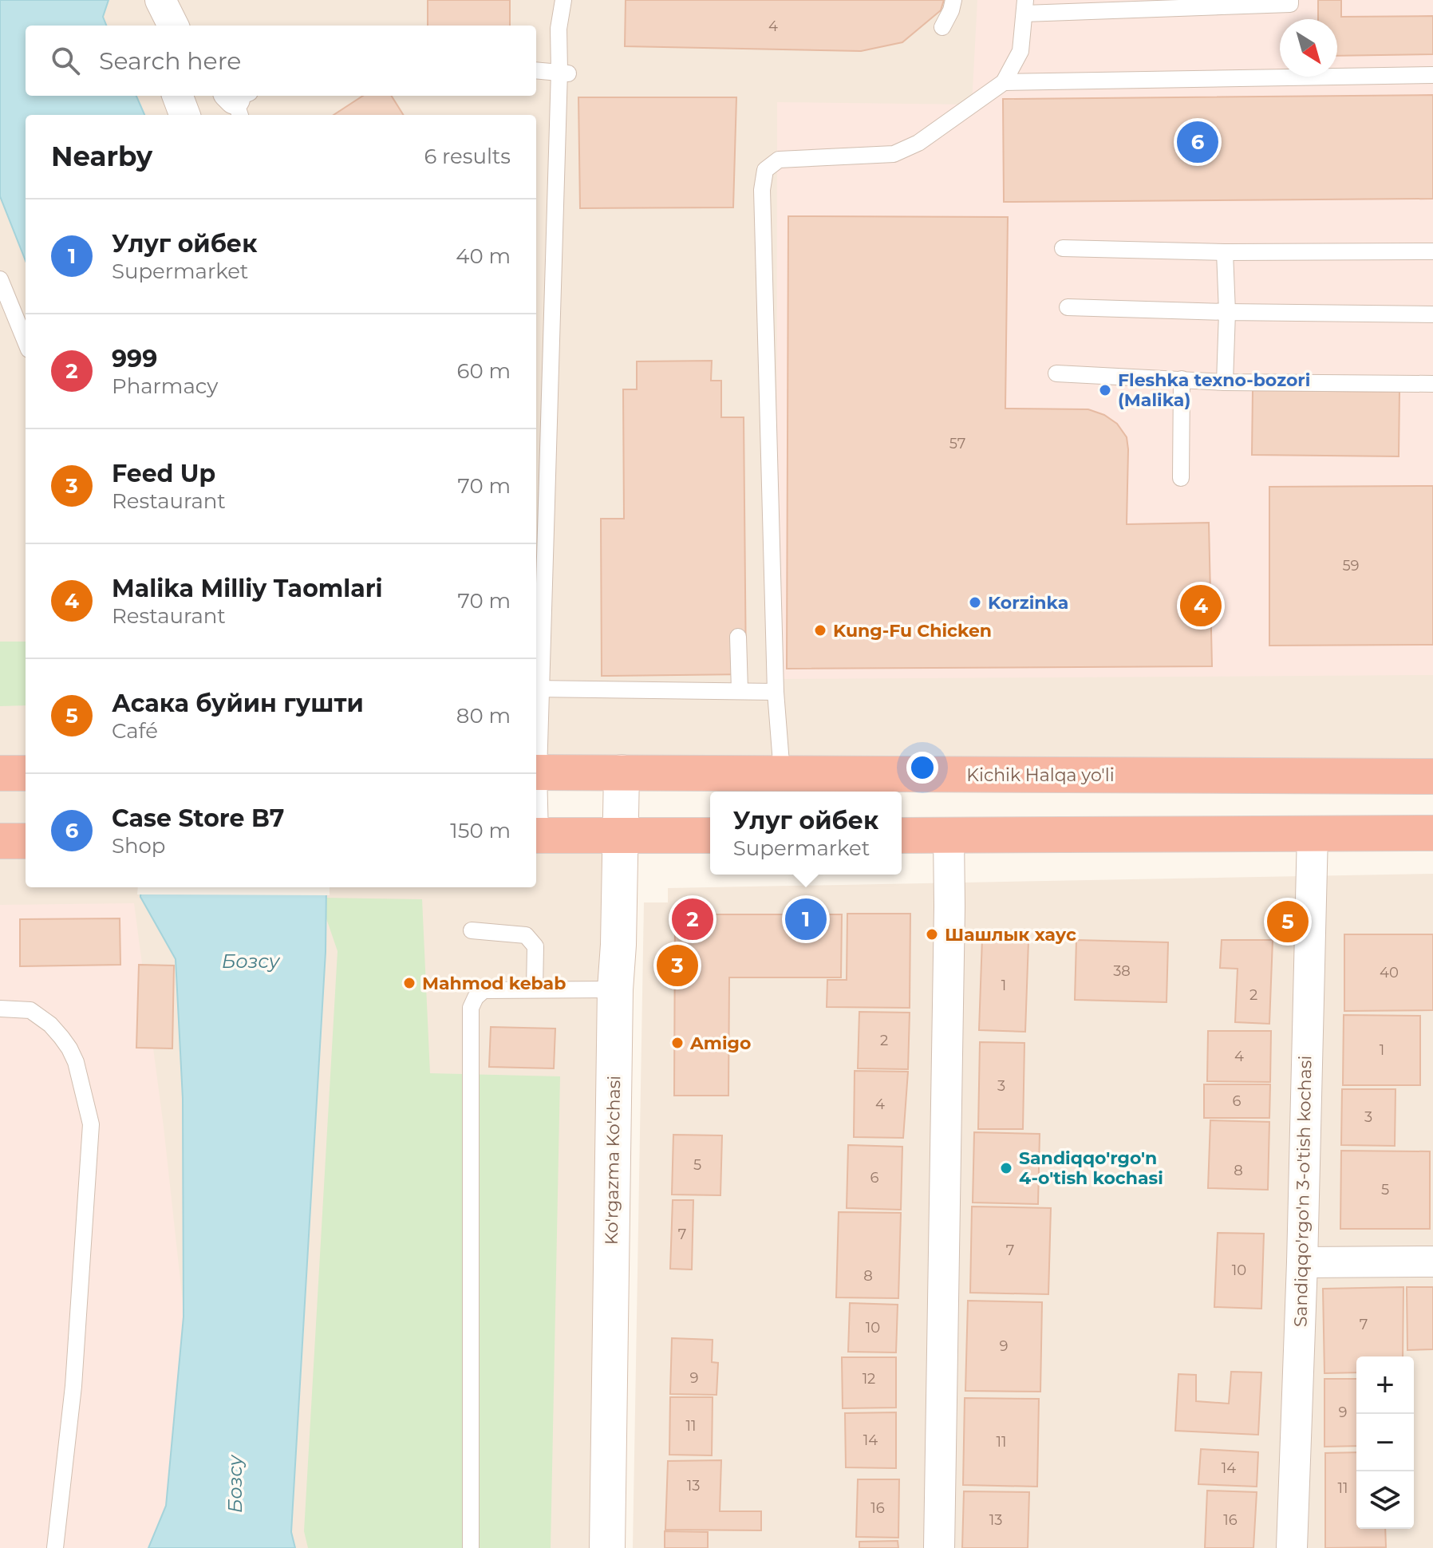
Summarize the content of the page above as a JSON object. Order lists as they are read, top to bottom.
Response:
{
  "streets": {
    "highway": ["Kichik Halqa yo'li"],
    "street": ["Ko'rgazma Ko'chasi", "Sandiqqo'rgo'n 3-o'tish kochasi"]
  },
  "crossings": [
    ["Kichik Halqa yo'li", "Ko'rgazma Ko'chasi"]
  ],
  "water": ["Бозсу"],
  "places": [
    "Fleshka texno-bozori (Malika)",
    "Korzinka",
    "Kung-Fu Chicken",
    "Шашлык хаус",
    "Mahmod kebab",
    "Amigo",
    "Sandiqqo'rgo'n 4-o'tish kochasi"
  ],
  "house_numbers": [
    "4",
    "57",
    "59",
    "38",
    "40",
    "1",
    "2",
    "2",
    "1",
    "4",
    "3",
    "6",
    "4",
    "3",
    "5",
    "8",
    "6",
    "5",
    "7",
    "7",
    "10",
    "8",
    "7",
    "10",
    "9",
    "9",
    "12",
    "9",
    "11",
    "14",
    "11",
    "14",
    "13",
    "11",
    "16",
    "13",
    "16"
  ],
  "north": "bottom right",
  "page": {
    "search": "Search here",
    "heading": ["Nearby", "6 results"],
    "pins": [
      "6",
      "4",
      "1",
      "2",
      "5",
      "3"
    ],
    "list": [
      {
        "mark": "1",
        "name": "Улуг ойбек",
        "note": "Supermarket",
        "value": "40 m"
      },
      {
        "mark": "2",
        "name": "999",
        "note": "Pharmacy",
        "value": "60 m"
      },
      {
        "mark": "3",
        "name": "Feed Up",
        "note": "Restaurant",
        "value": "70 m"
      },
      {
        "mark": "4",
        "name": "Malika Milliy Taomlari",
        "note": "Restaurant",
        "value": "70 m"
      },
      {
        "mark": "5",
        "name": "Асака буйин гушти",
        "note": "Café",
        "value": "80 m"
      },
      {
        "mark": "6",
        "name": "Case Store B7",
        "note": "Shop",
        "value": "150 m"
      }
    ],
    "popup": ["Улуг ойбек", "Supermarket"],
    "map_buttons": ["+", "−"]
  }
}
